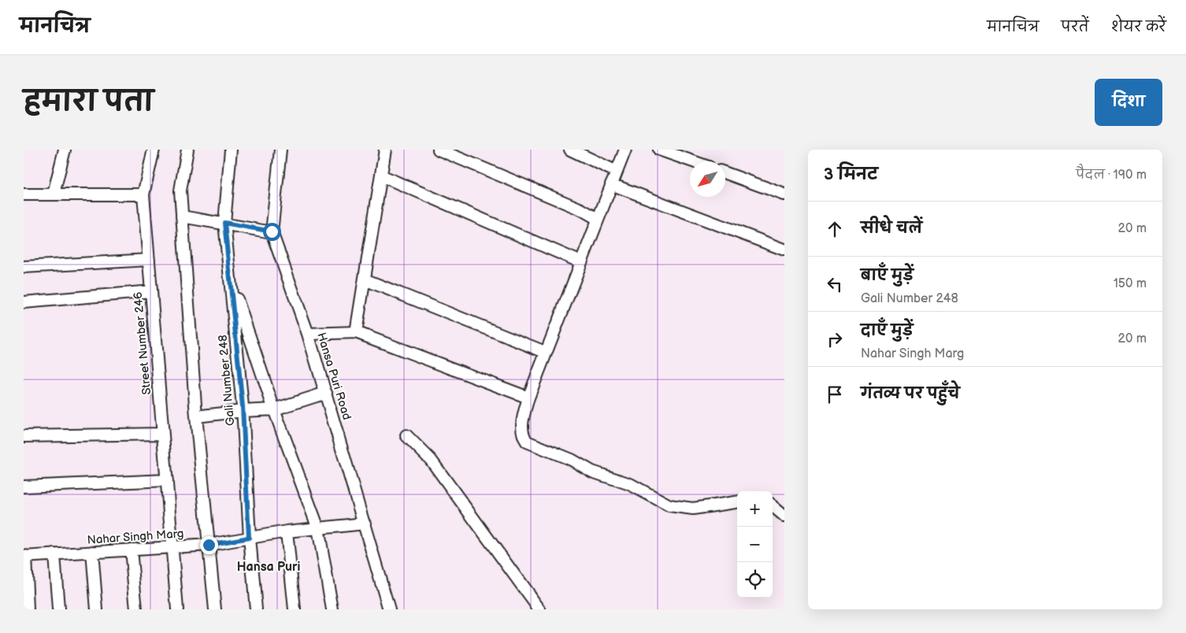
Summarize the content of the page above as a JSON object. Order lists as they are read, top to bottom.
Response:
{
  "streets": {
    "street": [
      "Street Number 246",
      "Hansa Puri Road",
      "Gali Number 248",
      "Nahar Singh Marg"
    ]
  },
  "crossings": [
    ["Street Number 246", "Nahar Singh Marg"],
    ["Hansa Puri Road", "Nahar Singh Marg"],
    ["Gali Number 248", "Nahar Singh Marg"]
  ],
  "districts": ["Hansa Puri"],
  "north": "bottom left",
  "page": {
    "header": "मानचित्र",
    "nav": ["मानचित्र", "परतें", "शेयर करें"],
    "title": "हमारा पता",
    "buttons": "दिशा",
    "heading": ["3 मिनट", "पैदल · 190 m"],
    "list": [
      ["सीधे चलें", "20 m"],
      ["बाएँ मुड़ें", "Gali Number 248", "150 m"],
      ["दाएँ मुड़ें", "Nahar Singh Marg", "20 m"],
      "गंतव्य पर पहुँचे"
    ],
    "map_buttons": ["+", "−"]
  }
}
